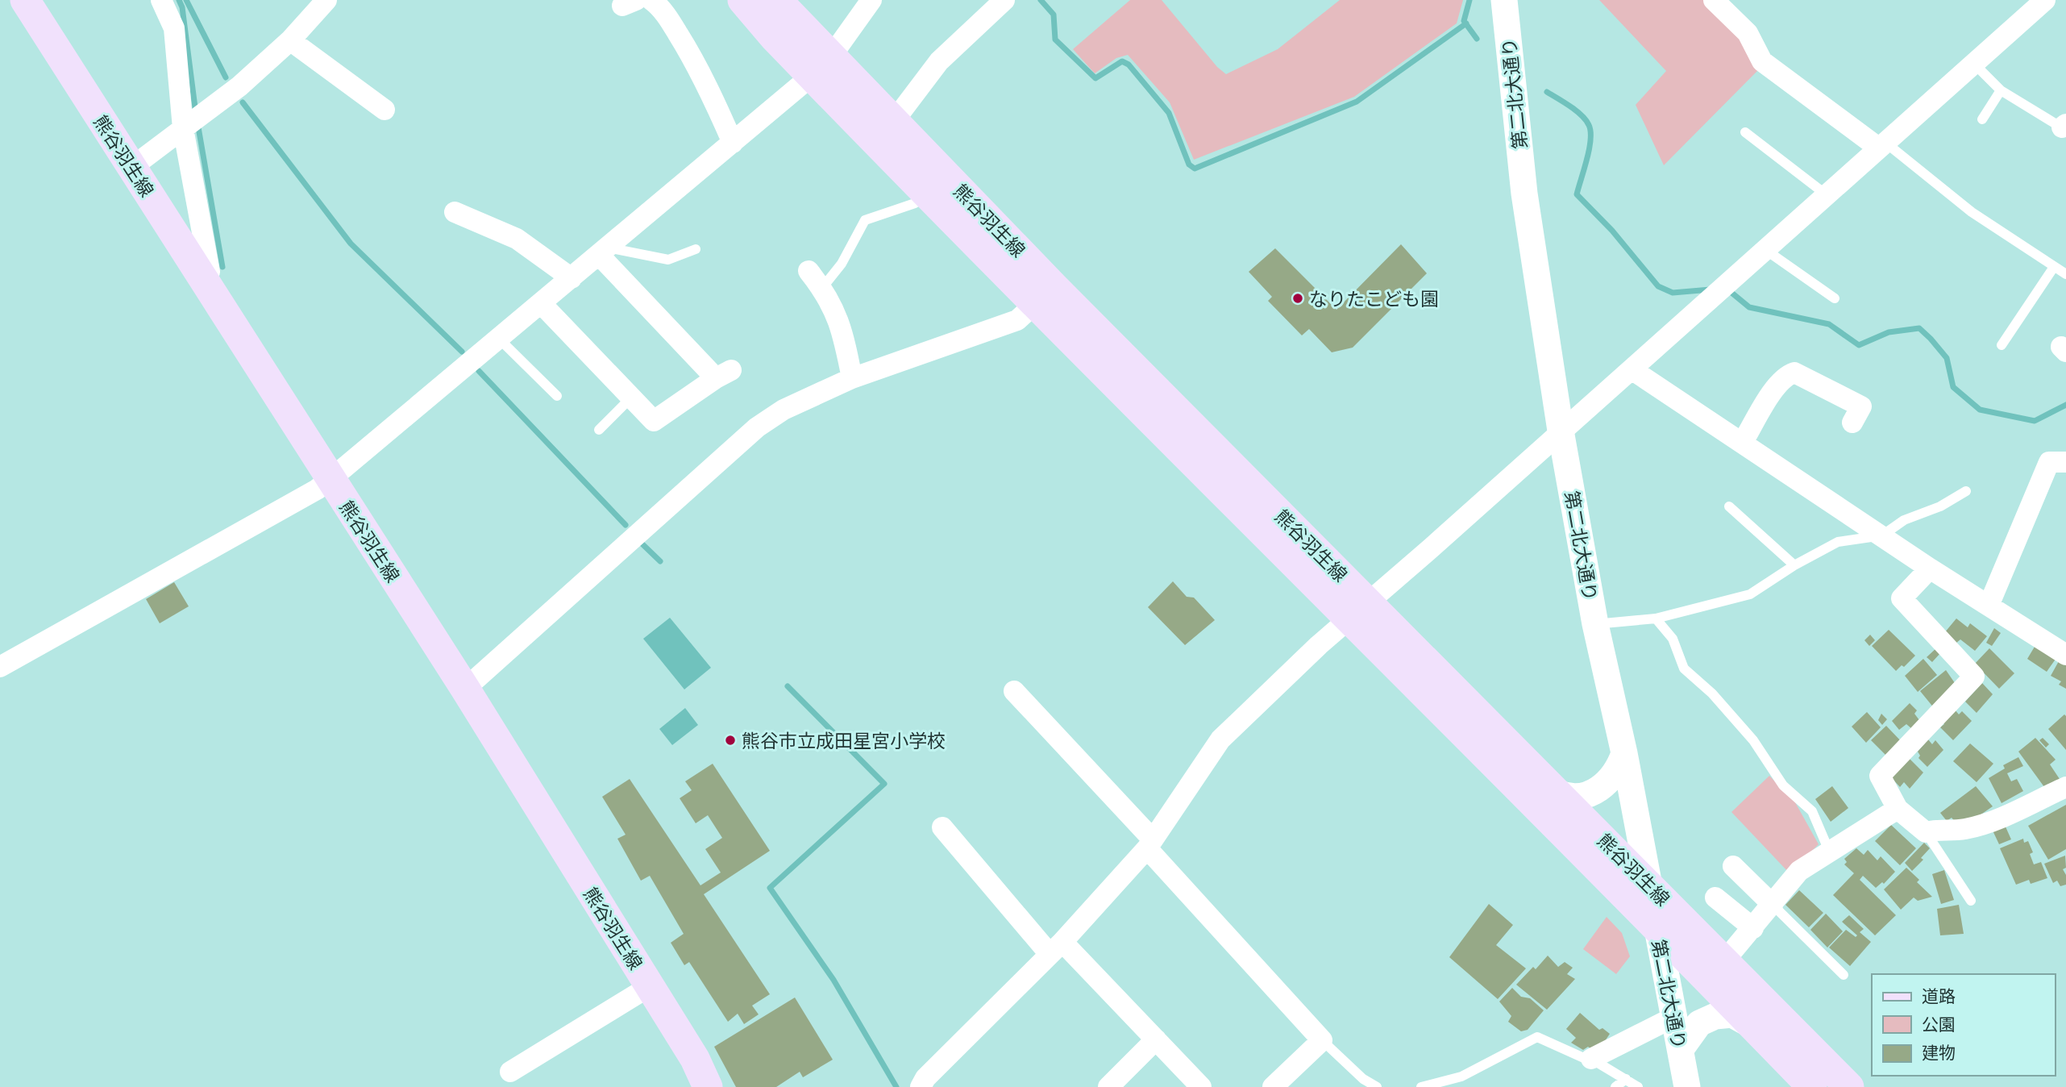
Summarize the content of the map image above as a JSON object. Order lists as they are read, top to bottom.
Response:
{
  "streets": {
    "main road": ["熊谷羽生線"],
    "street": ["第二北大通り"]
  },
  "crossings": [
    ["第二北大通り", "熊谷羽生線"]
  ],
  "places": ["なりたこども園", "熊谷市立成田星宮小学校"],
  "legend": ["道路", "公園", "建物"]
}
